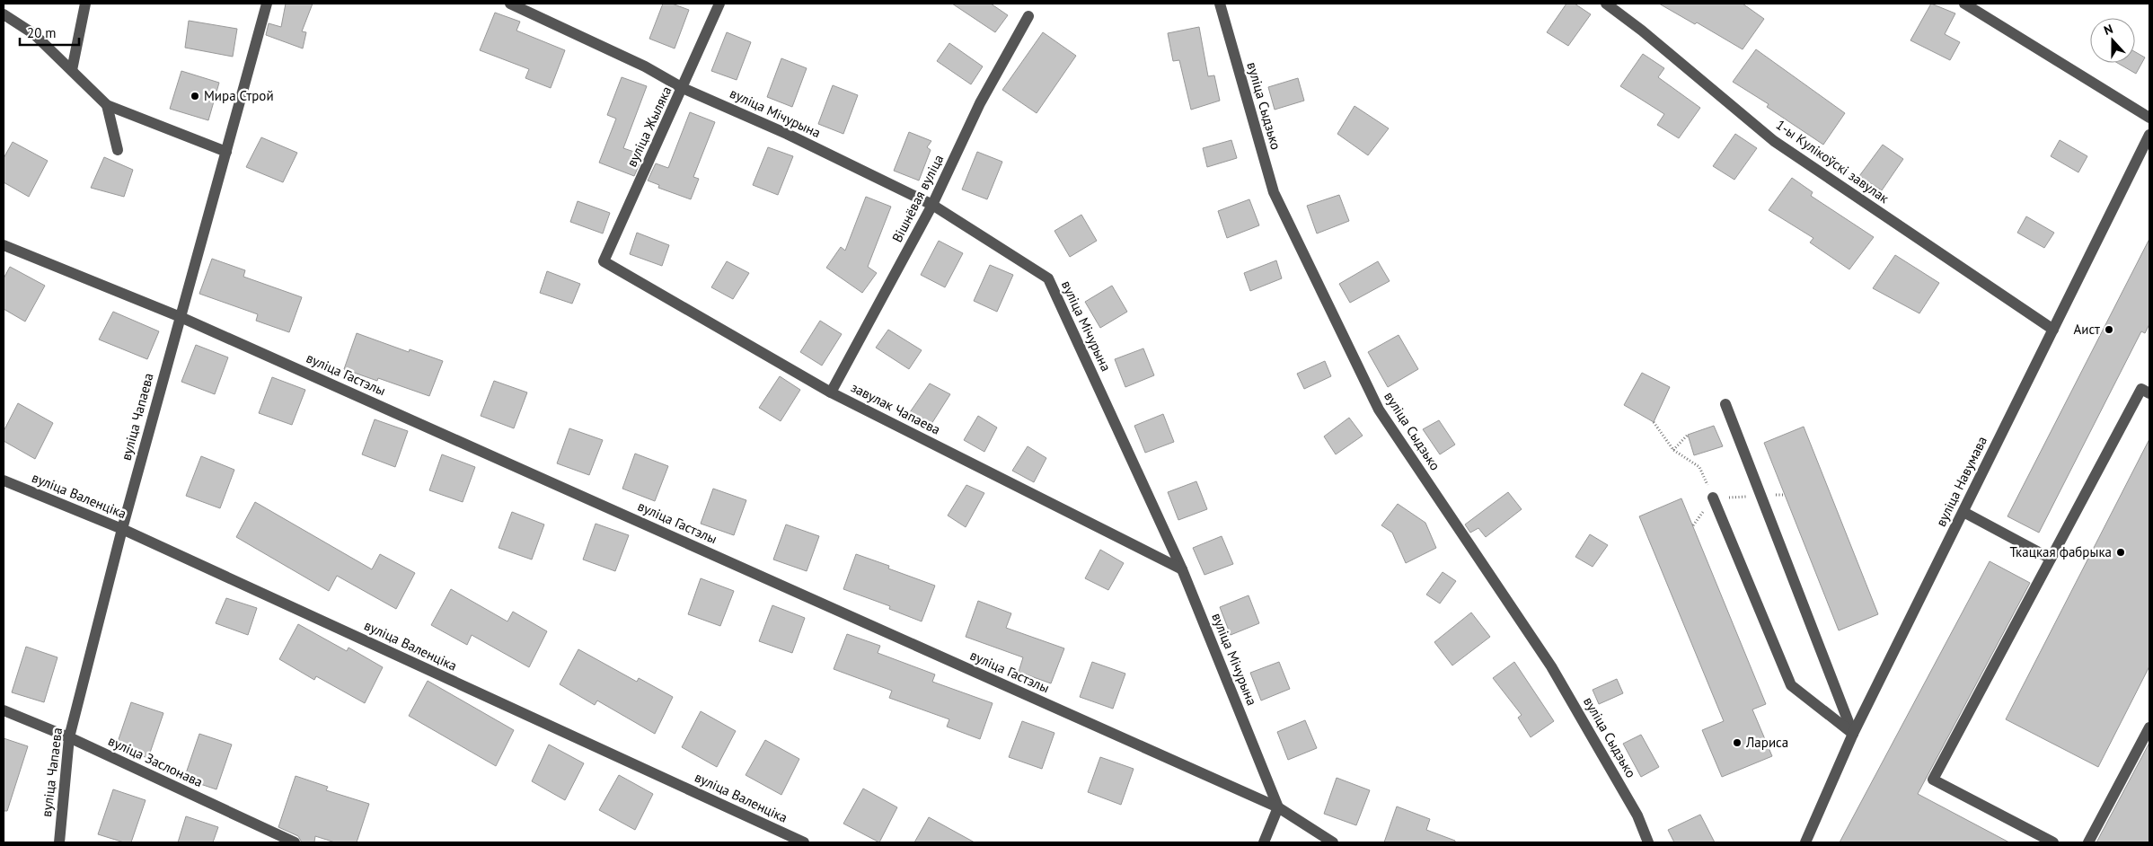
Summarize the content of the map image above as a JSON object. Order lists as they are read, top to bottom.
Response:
{
  "streets": {
    "street": [
      "вуліца Сыдзько",
      "вуліца Мічурына",
      "вуліца Жыляка",
      "1-ы Кулікоўскі завулак",
      "Вішнёвая вуліца",
      "вуліца Гастэлы",
      "завулак Чапаева",
      "вуліца Чапаева",
      "вуліца Навумава",
      "вуліца Валенціка",
      "вуліца Заслонава"
    ]
  },
  "crossings": [
    ["вуліца Мічурына", "вуліца Жыляка"],
    ["вуліца Мічурына", "Вішнёвая вуліца"],
    ["вуліца Мічурына", "вуліца Гастэлы"],
    ["вуліца Мічурына", "завулак Чапаева"],
    ["вуліца Жыляка", "завулак Чапаева"],
    ["1-ы Кулікоўскі завулак", "вуліца Навумава"],
    ["Вішнёвая вуліца", "завулак Чапаева"],
    ["вуліца Гастэлы", "вуліца Чапаева"],
    ["вуліца Чапаева", "вуліца Валенціка"],
    ["вуліца Чапаева", "вуліца Заслонава"]
  ],
  "places": [
    "Мира Строй",
    "Аист",
    "Ткацкая фабрыка",
    "Лариса"
  ],
  "scale_bar": "20 m",
  "north": "top"
}
